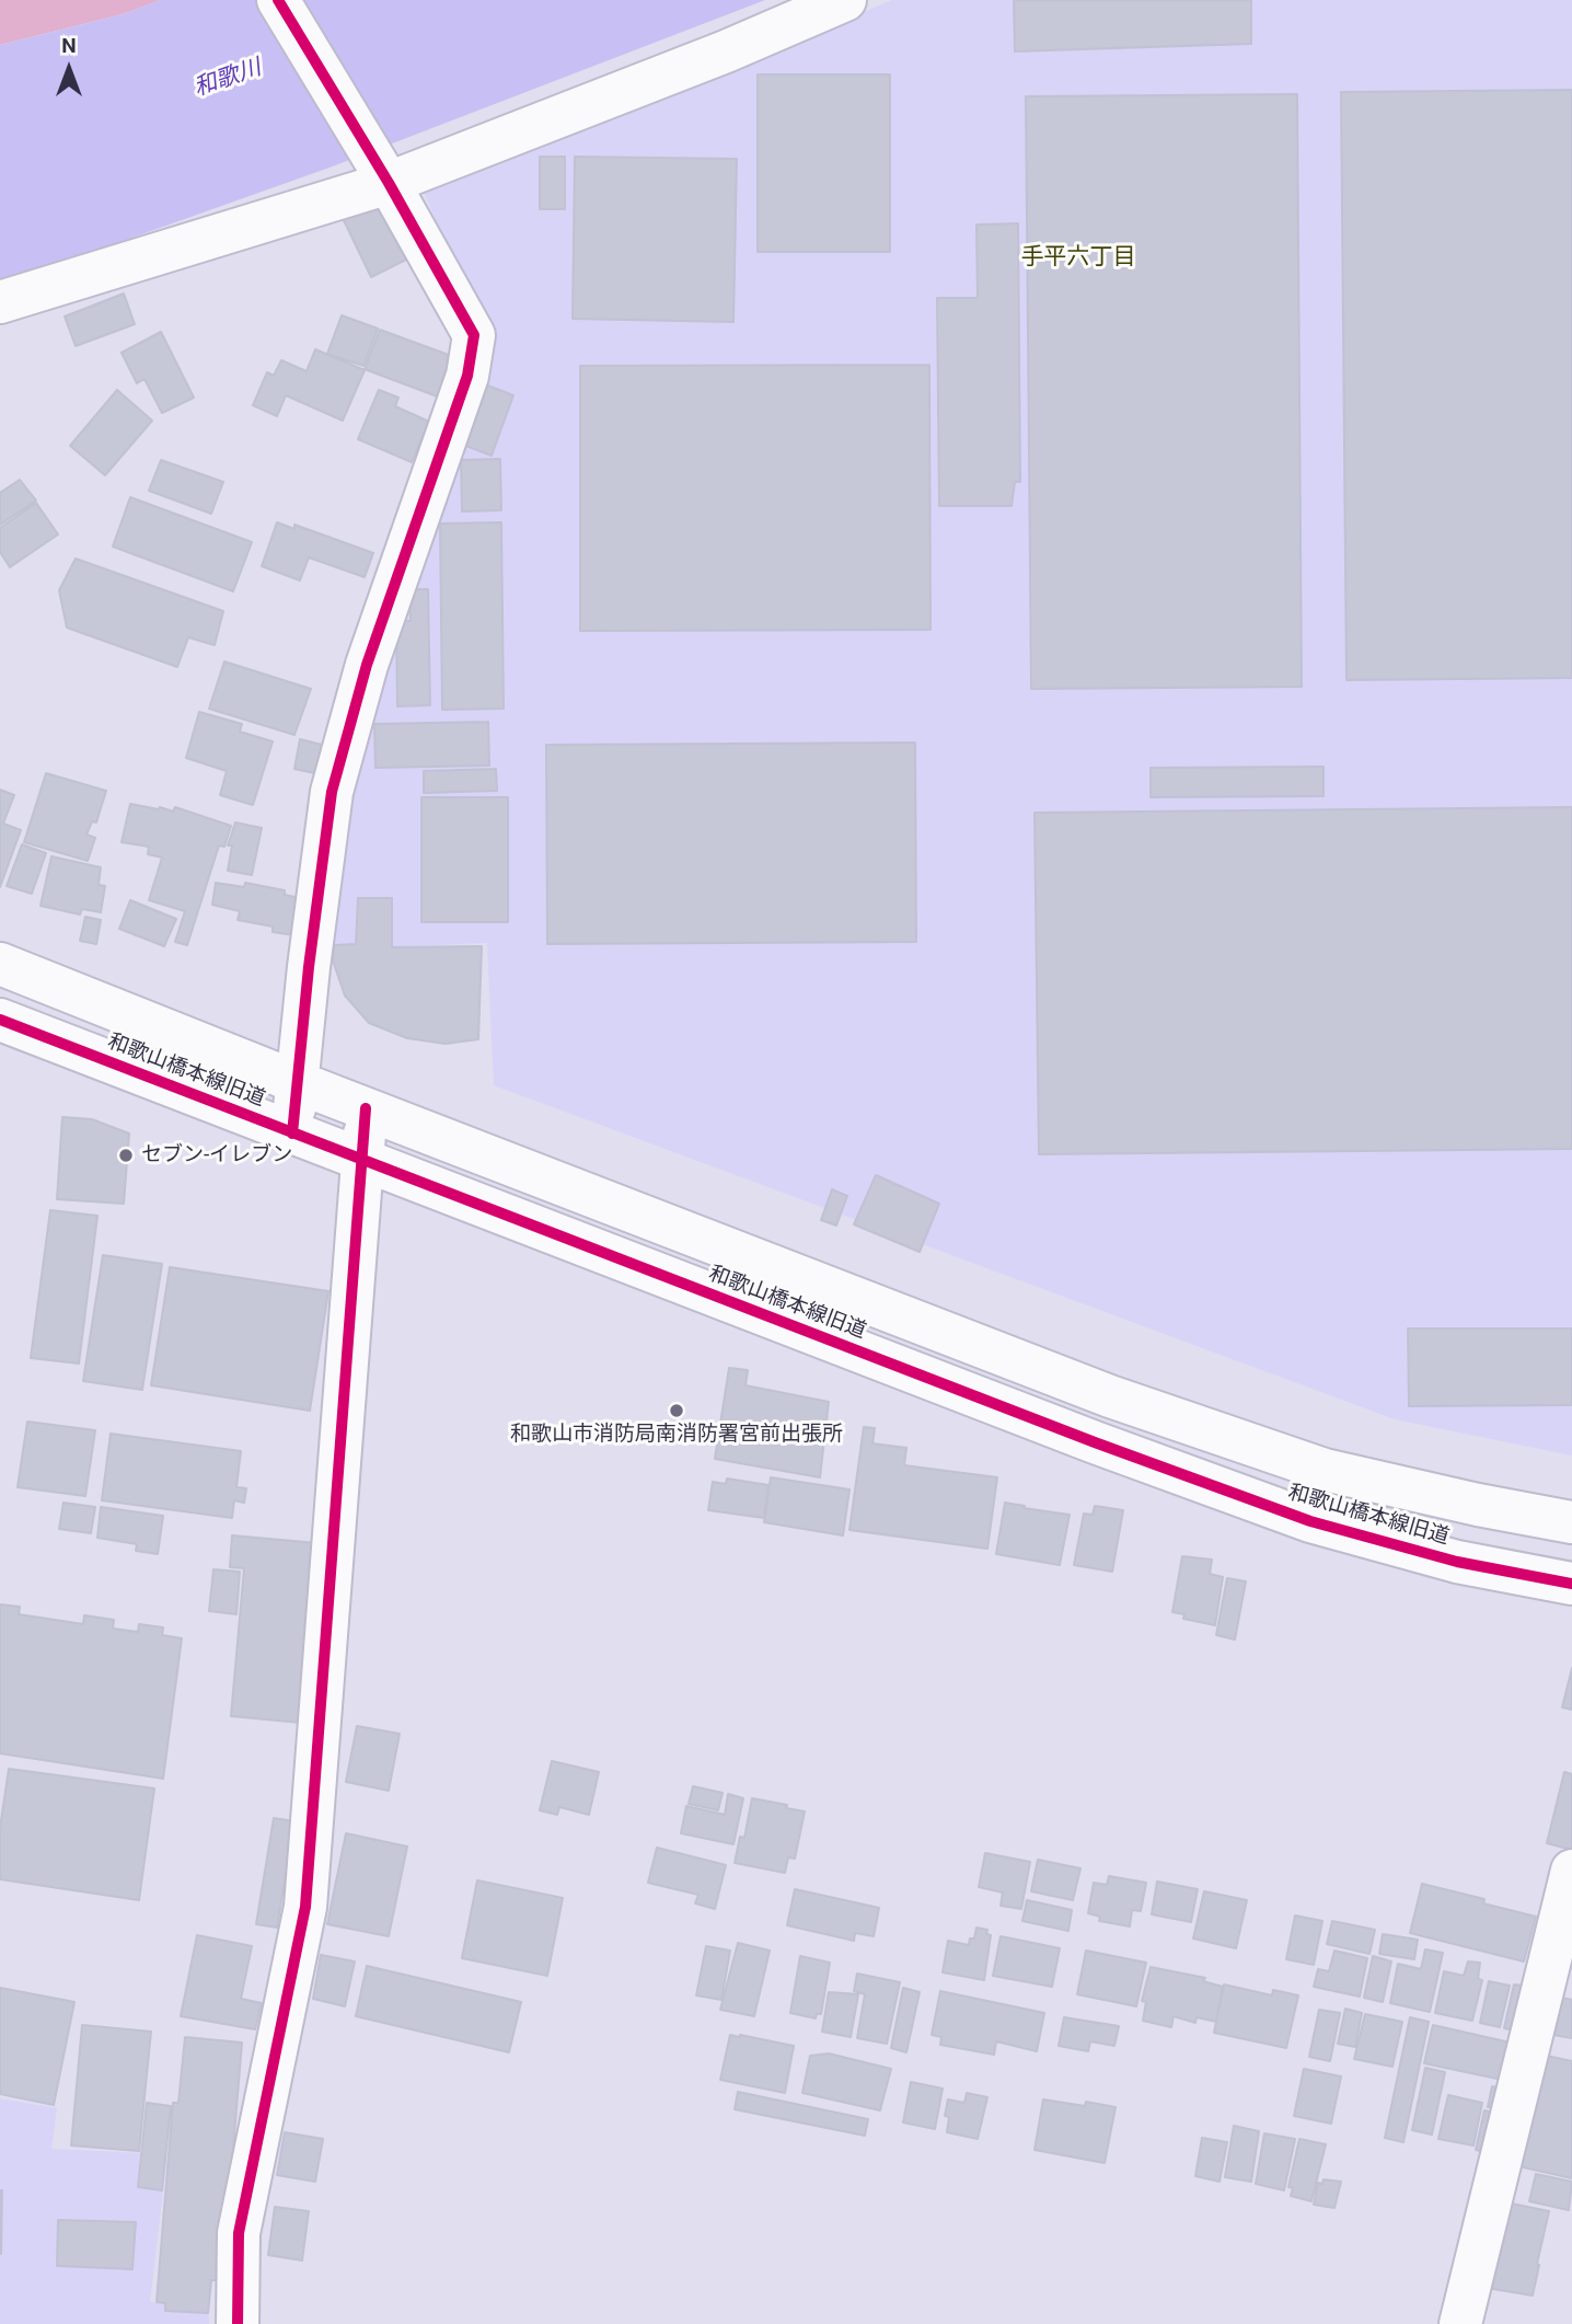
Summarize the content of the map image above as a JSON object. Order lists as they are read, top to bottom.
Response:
{
  "streets": {
    "street": ["和歌山橋本線旧道"]
  },
  "districts": ["手平六丁目"],
  "water": ["和歌川"],
  "places": ["セブン-イレブン", "和歌山市消防局南消防署宮前出張所"],
  "north": "top"
}
